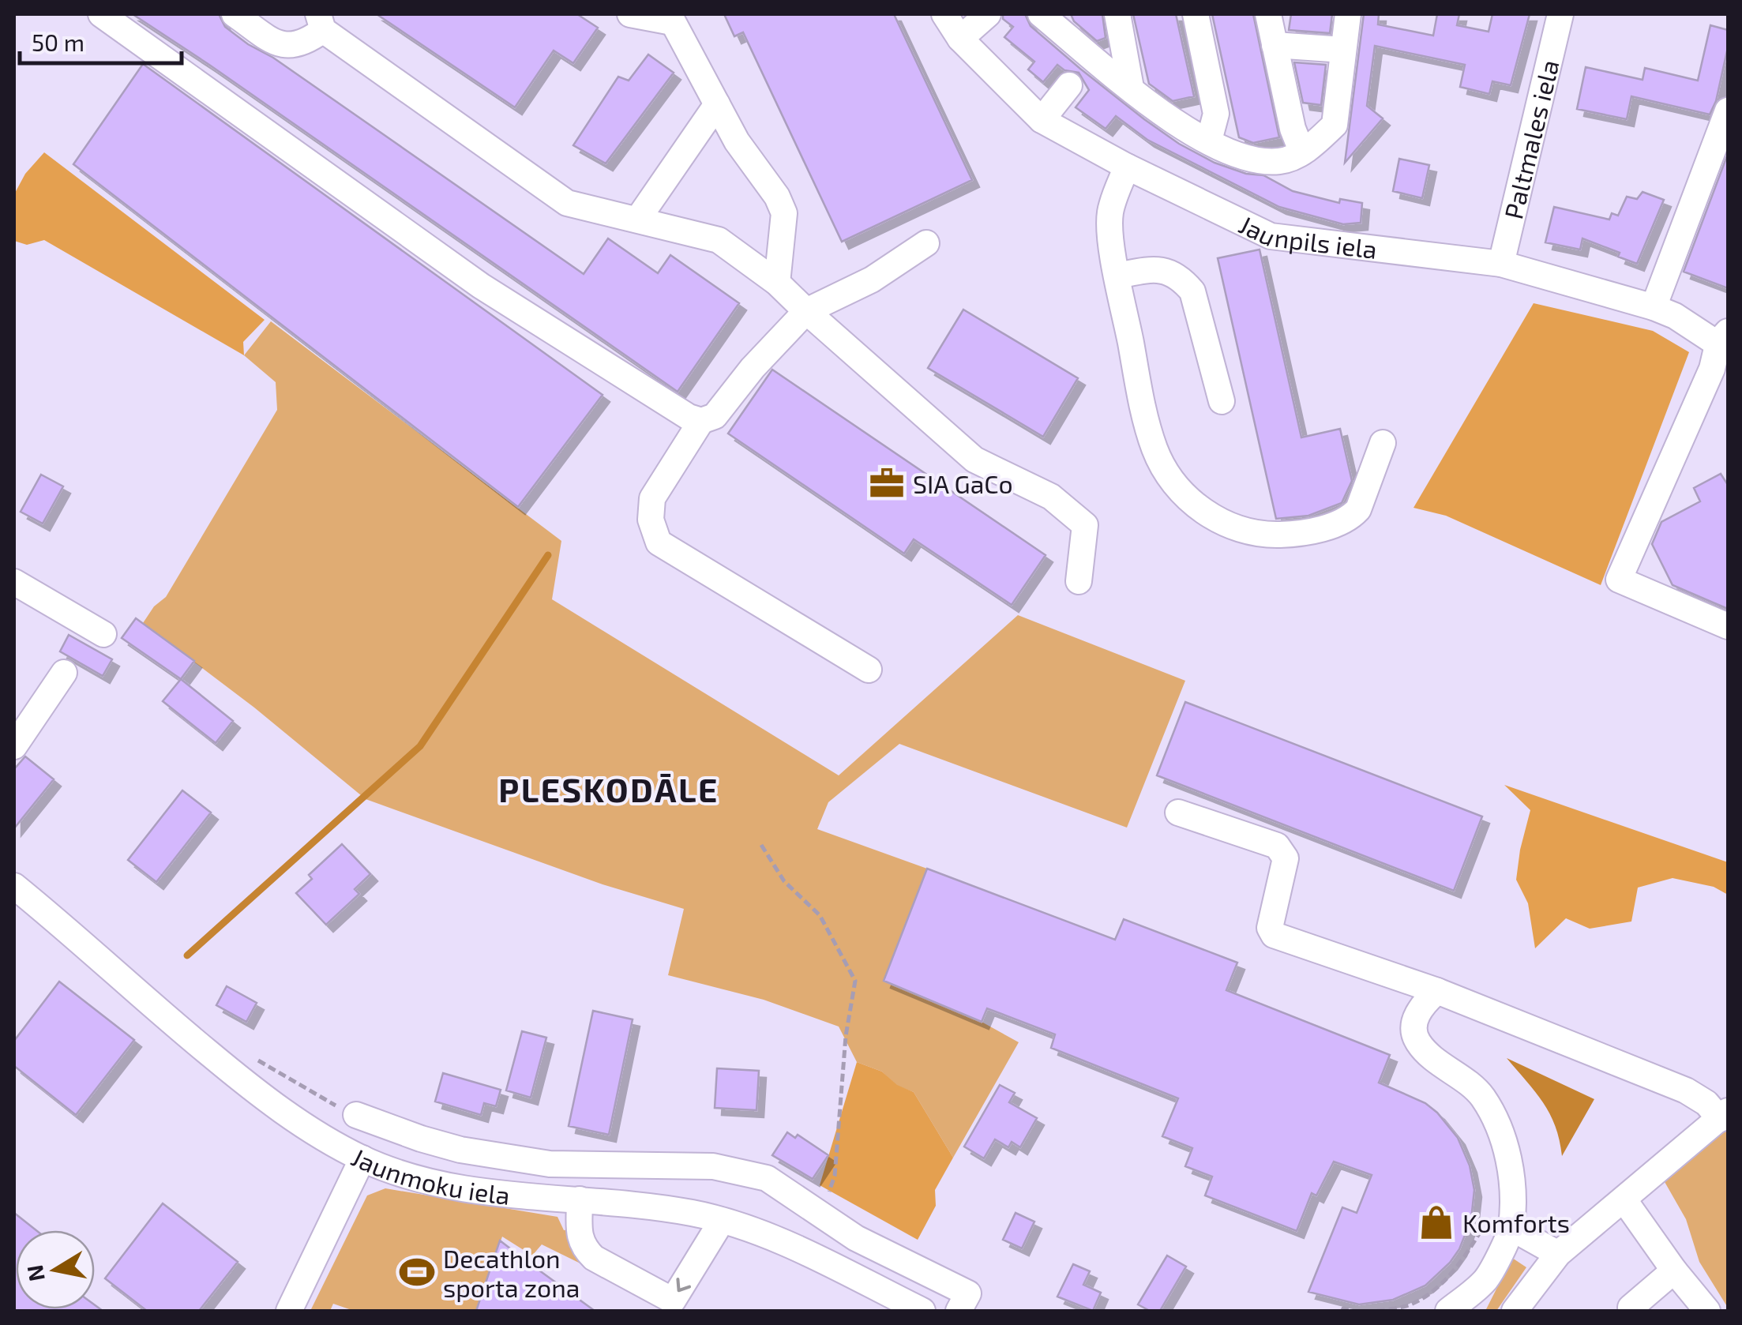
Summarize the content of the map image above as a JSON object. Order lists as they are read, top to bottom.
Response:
{
  "streets": {
    "street": ["Paltmales iela", "Jaunpils iela", "Jaunmoku iela"]
  },
  "crossings": [
    ["Paltmales iela", "Jaunpils iela"]
  ],
  "districts": ["PLESKODĀLE"],
  "places": {
    "office": ["SIA GaCo"],
    "shop": ["Komforts"],
    "sports": ["Decathlon sporta zona"]
  },
  "scale_bar": "50 m",
  "north": "left"
}
